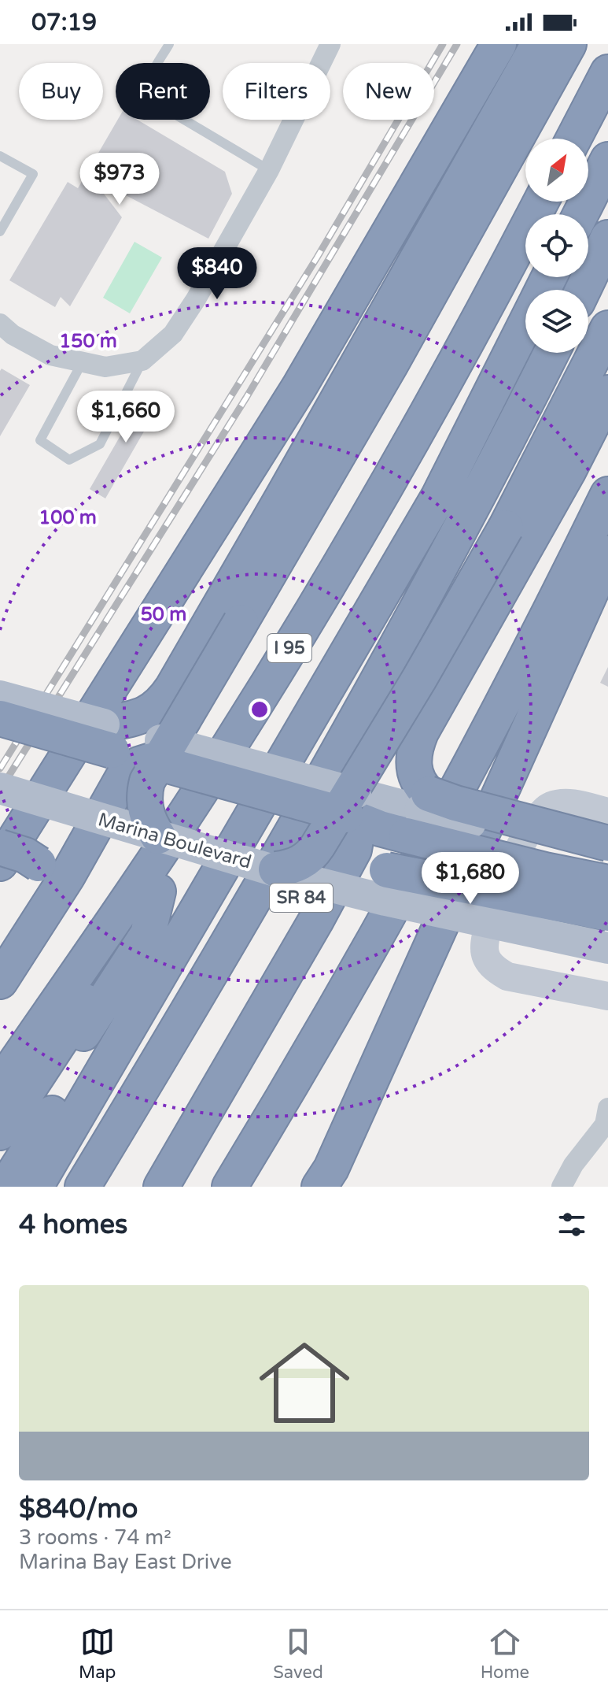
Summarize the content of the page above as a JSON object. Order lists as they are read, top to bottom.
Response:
{
  "streets": {
    "highway": ["I 95"],
    "main road": ["Marina Boulevard", "SR 84"]
  },
  "north": "top right",
  "page": {
    "status": "07:19",
    "chip": [
      "Buy",
      "Rent",
      "Filters",
      "New"
    ],
    "price": [
      "$973",
      "$840",
      "$1,660",
      "$1,680"
    ],
    "heading": "4 homes",
    "list": [
      {
        "name": "$840/mo",
        "note": "3 rooms · 74 m² · Marina Bay East Drive"
      }
    ],
    "tabs": ["Map", "Saved", "Home"]
  },
  "rings": ["150 m", "100 m", "50 m"]
}
